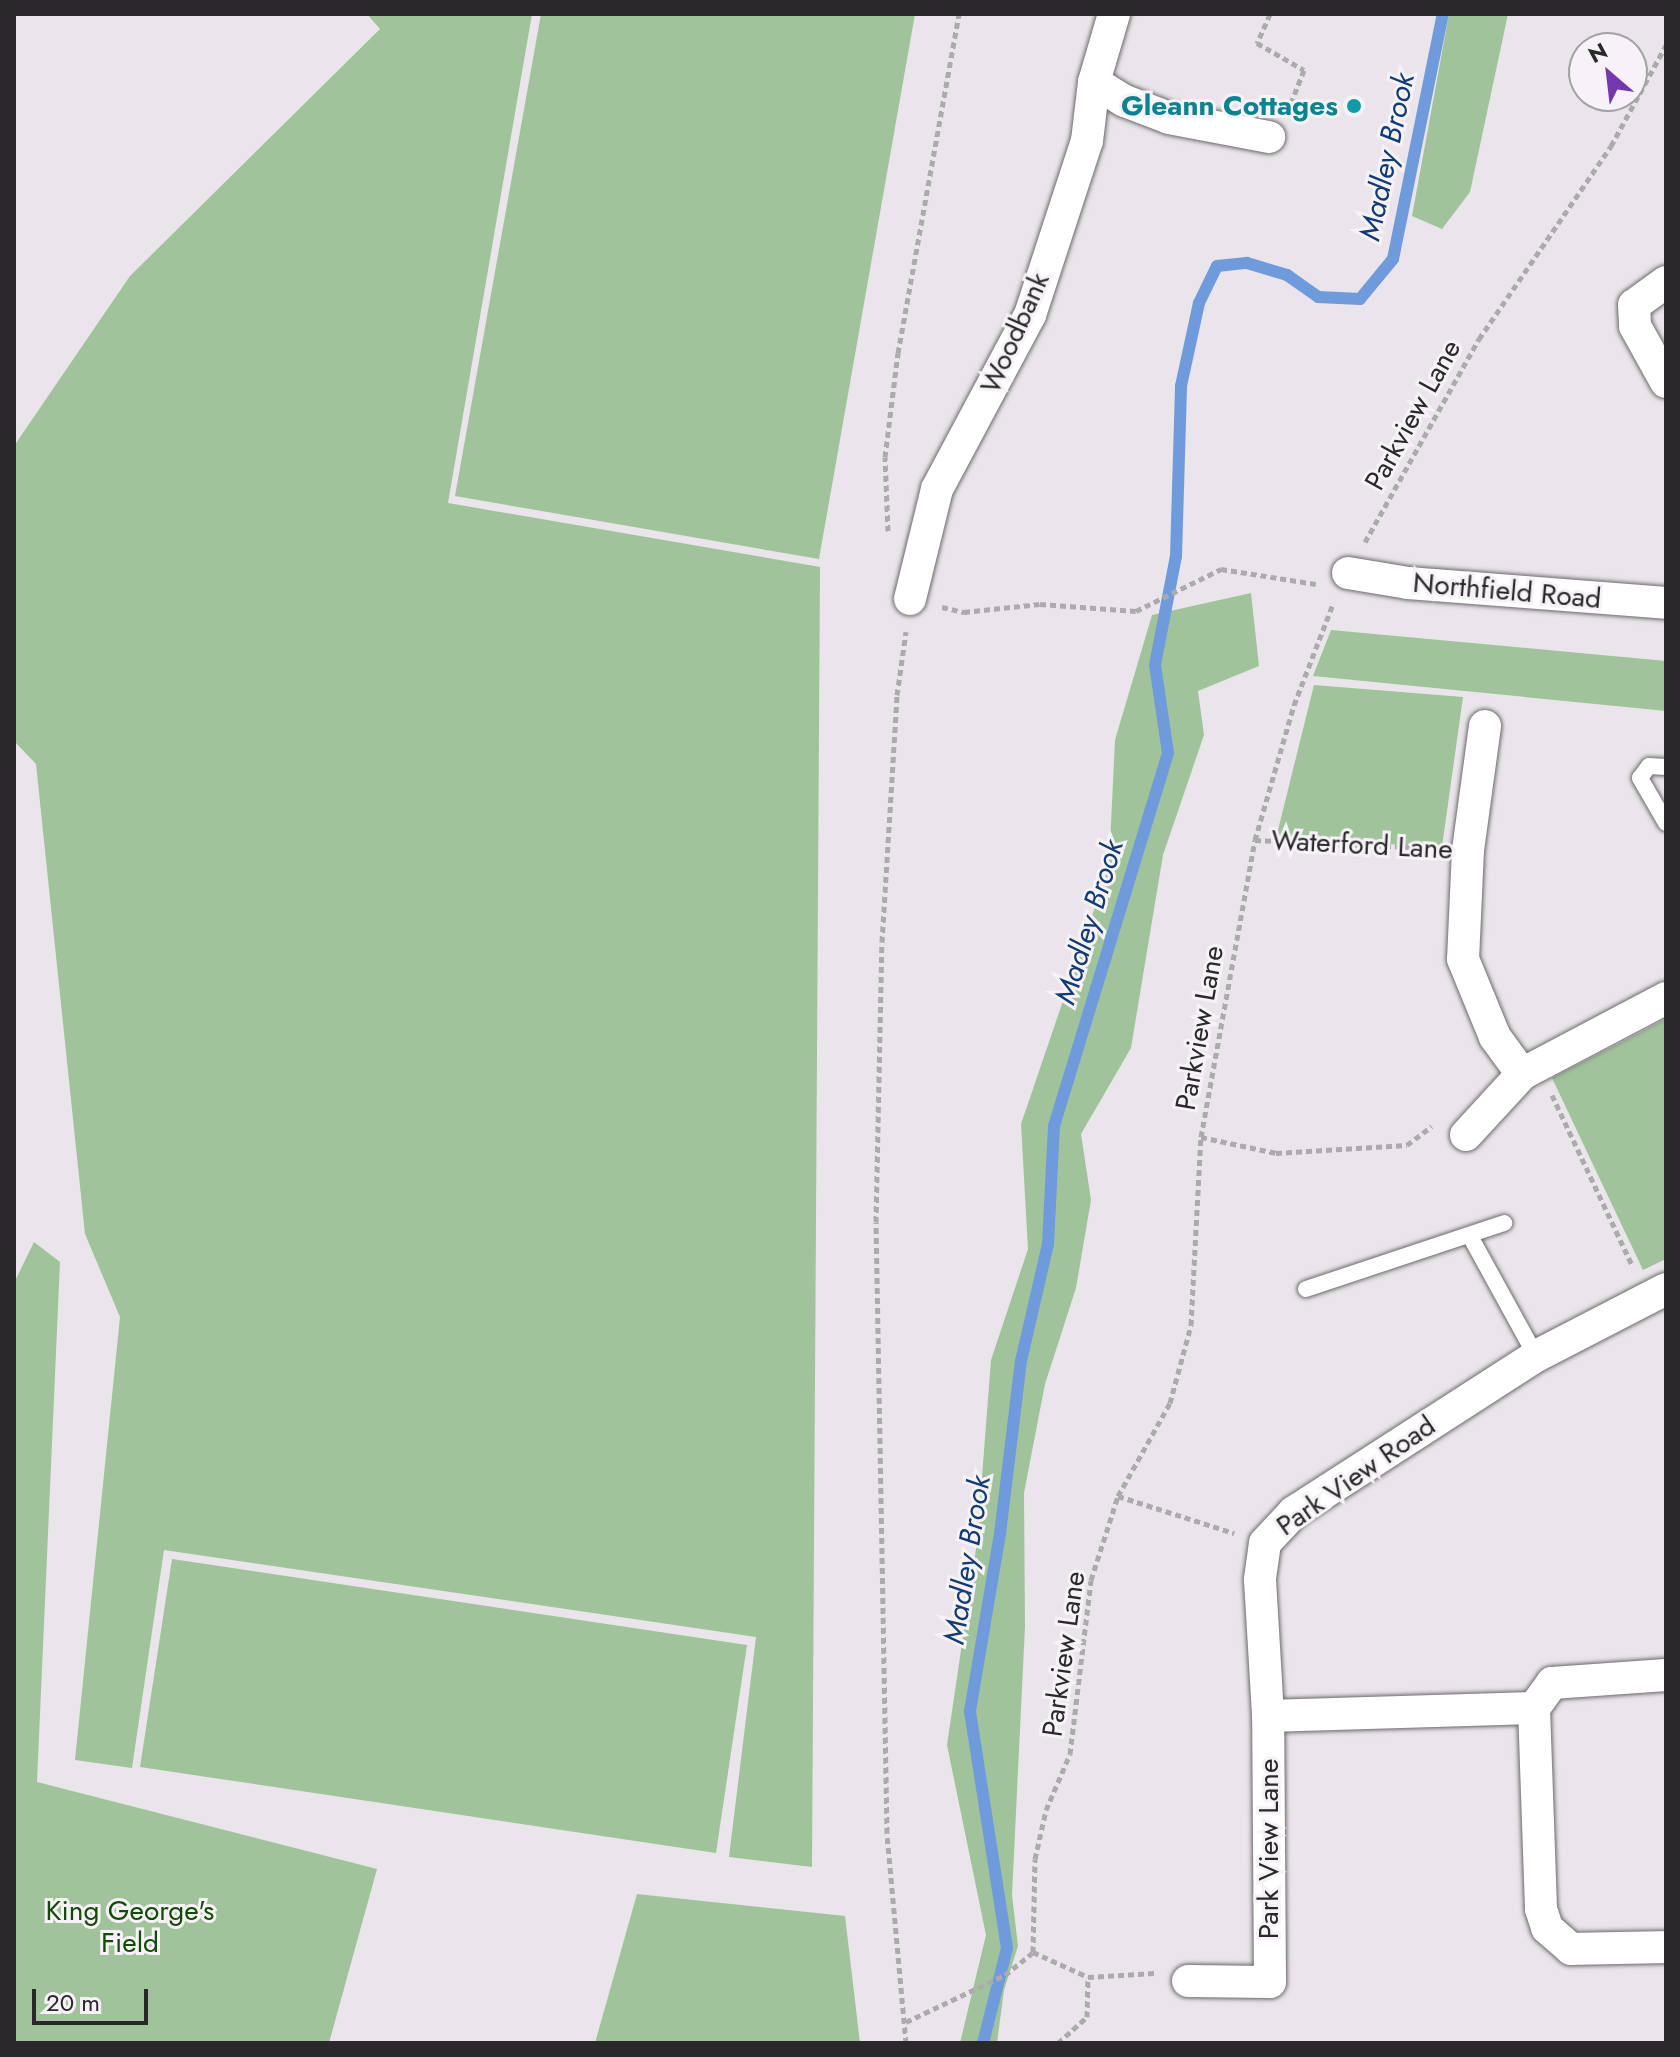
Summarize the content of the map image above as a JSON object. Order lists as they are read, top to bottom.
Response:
{
  "streets": {
    "street": [
      "Woodbank",
      "Northfield Road",
      "Waterford Lane",
      "Park View Road",
      "Park View Lane"
    ],
    "path": ["Parkview Lane"]
  },
  "crossings": [
    ["Parkview Lane", "Northfield Road"],
    ["Parkview Lane", "Waterford Lane"],
    ["Park View Road", "Park View Lane"]
  ],
  "water": ["Madley Brook"],
  "parks": ["King George's Field"],
  "places": ["Gleann Cottages"],
  "scale_bar": "20 m",
  "north": "top left"
}
